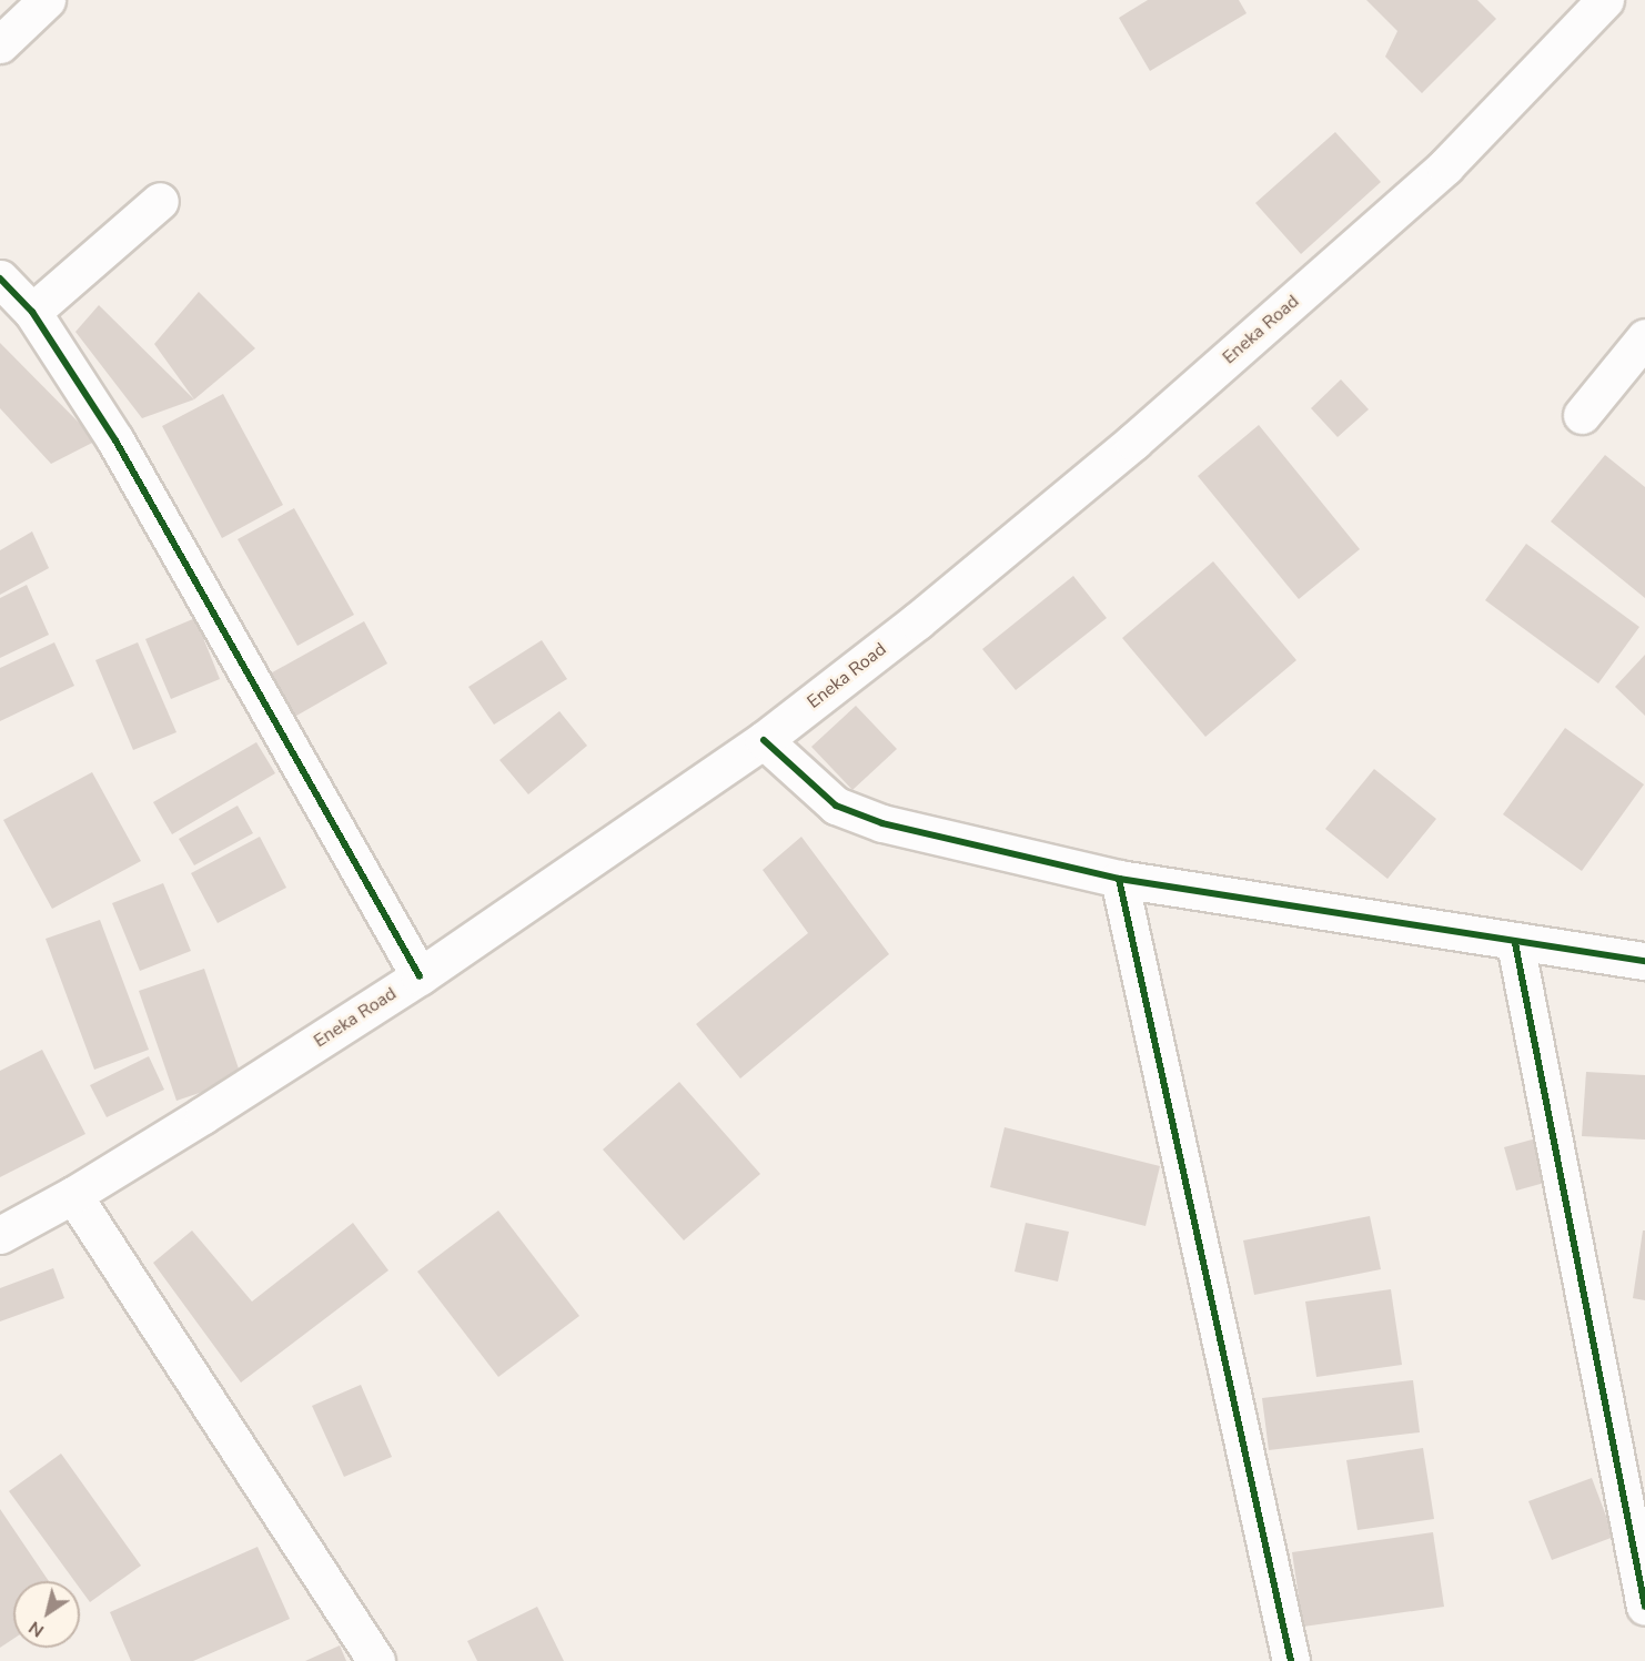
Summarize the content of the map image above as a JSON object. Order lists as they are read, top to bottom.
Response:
{
  "streets": {
    "street": ["Eneka Road"]
  },
  "north": "bottom left"
}
